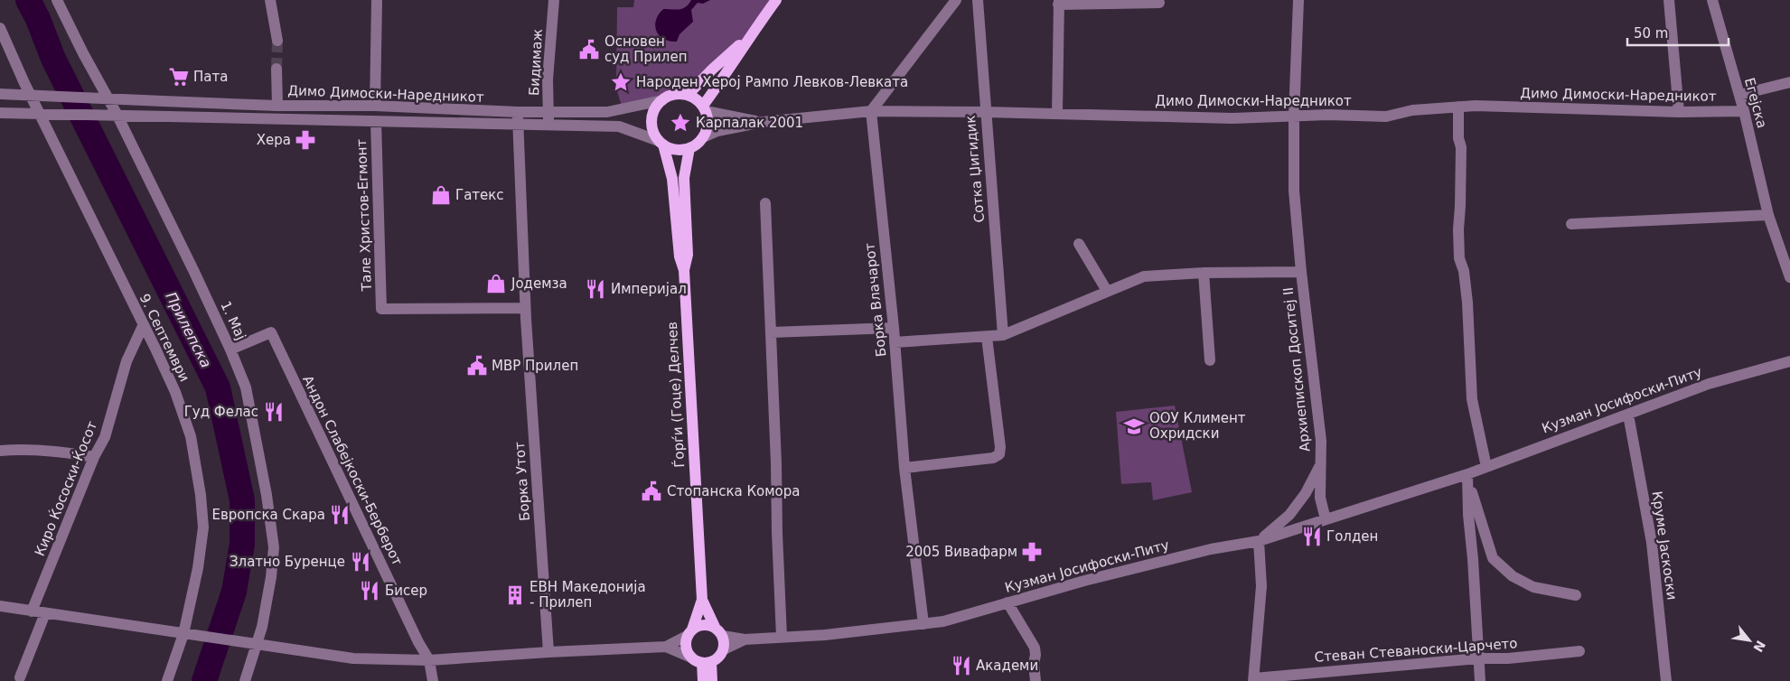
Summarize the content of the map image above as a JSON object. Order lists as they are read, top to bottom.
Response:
{
  "streets": {
    "main road": ["Ѓорѓи (Гоце) Делчев"],
    "street": [
      "Бидимаж",
      "Димо Димоски-Наредникот",
      "Егејска",
      "Сотка Џигидик",
      "Тале Христов-Егмонт",
      "Борка Влачарот",
      "1. Мај",
      "9. Септември",
      "Архиепископ Доситеј II",
      "Кузман Јосифоски-Питу",
      "Андон Слабејкоски-Берберот",
      "Борка Утот",
      "Киро Ќососки-Ќосот",
      "Круме Јаскоски",
      "Стеван Стеваноски-Царчето"
    ]
  },
  "crossings": [
    ["Бидимаж", "Димо Димоски-Наредникот"],
    ["Димо Димоски-Наредникот", "Егејска"],
    ["Димо Димоски-Наредникот", "Сотка Џигидик"],
    ["Димо Димоски-Наредникот", "Тале Христов-Егмонт"],
    ["Димо Димоски-Наредникот", "Борка Влачарот"],
    ["Димо Димоски-Наредникот", "1. Мај"],
    ["Димо Димоски-Наредникот", "9. Септември"],
    ["Димо Димоски-Наредникот", "Архиепископ Доситеј II"],
    ["Димо Димоски-Наредникот", "Ѓорѓи (Гоце) Делчев"],
    ["Димо Димоски-Наредникот", "Борка Утот"],
    ["Сотка Џигидик", "Архиепископ Доситеј II"],
    ["Тале Христов-Егмонт", "Борка Утот"],
    ["Борка Влачарот", "Архиепископ Доситеј II"],
    ["Борка Влачарот", "Кузман Јосифоски-Питу"],
    ["1. Мај", "Андон Слабејкоски-Берберот"],
    ["9. Септември", "Киро Ќососки-Ќосот"],
    ["Архиепископ Доситеј II", "Кузман Јосифоски-Питу"],
    ["Кузман Јосифоски-Питу", "Круме Јаскоски"]
  ],
  "water": ["Прилепска"],
  "places": {
    "public building": ["Основен суд Прилеп", "МВР Прилеп", "Стопанска Комора"],
    "supermarket": ["Пата"],
    "place": ["Народен Херој Рампо Левков-Левката", "Карпалак 2001"],
    "pharmacy": ["Хера", "2005 Вивафарм"],
    "shop": ["Гатекс", "Јодемза"],
    "restaurant": [
      "Империјал",
      "Гуд Фелас",
      "Европска Скара",
      "Голден",
      "Златно Буренце",
      "Бисер",
      "Академи"
    ],
    "school or university": ["ООУ Климент Охридски"],
    "building": ["ЕВН Македонија - Прилеп"]
  },
  "scale_bar": "50 m",
  "north": "bottom right"
}
